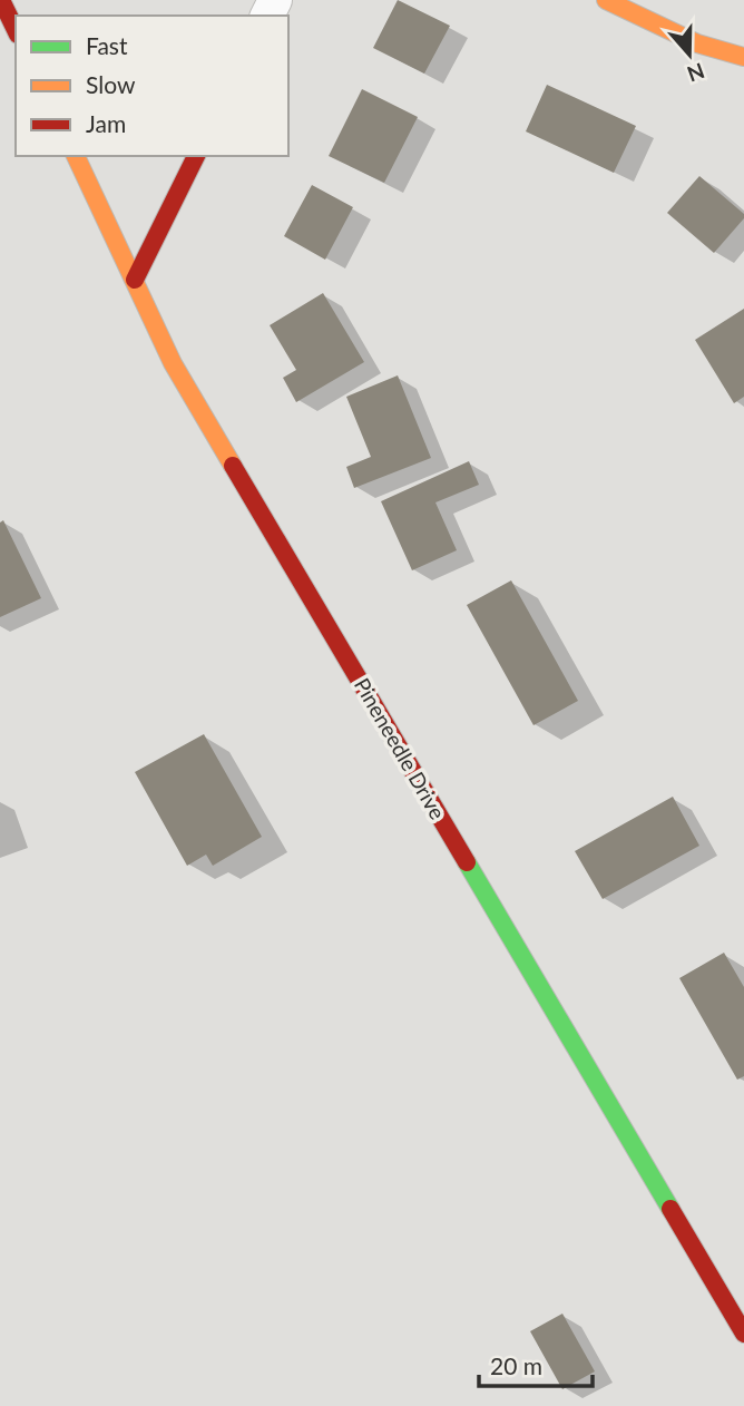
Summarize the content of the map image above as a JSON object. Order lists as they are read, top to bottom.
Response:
{
  "streets": {
    "street": ["Pineneedle Drive"]
  },
  "legend": ["Fast", "Slow", "Jam"],
  "scale_bar": "20 m",
  "north": "bottom"
}
